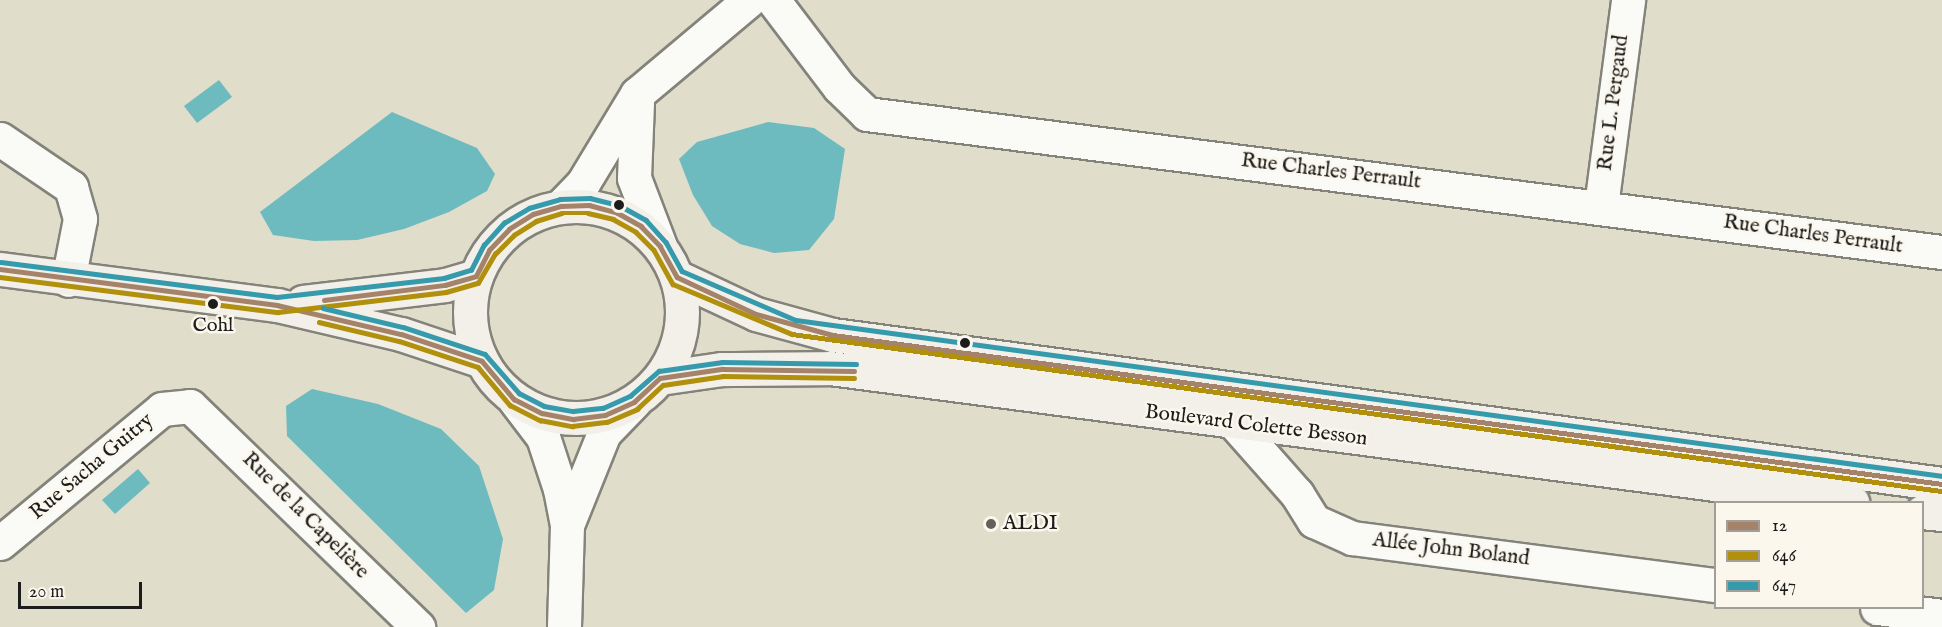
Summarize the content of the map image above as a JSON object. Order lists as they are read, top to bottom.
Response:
{
  "streets": {
    "main road": ["Boulevard Colette Besson"],
    "street": [
      "Rue L. Pergaud",
      "Rue Charles Perrault",
      "Rue Sacha Guitry",
      "Rue de la Capelière",
      "Allée John Boland"
    ]
  },
  "crossings": [
    ["Rue L. Pergaud", "Rue Charles Perrault"],
    ["Boulevard Colette Besson", "Allée John Boland"],
    ["Rue Sacha Guitry", "Rue de la Capelière"]
  ],
  "places": ["Cohl", "ALDI"],
  "lines": ["transit line 647", "transit line 12", "transit line 646"],
  "legend": ["12", "646", "647"],
  "scale_bar": "20 m"
}
